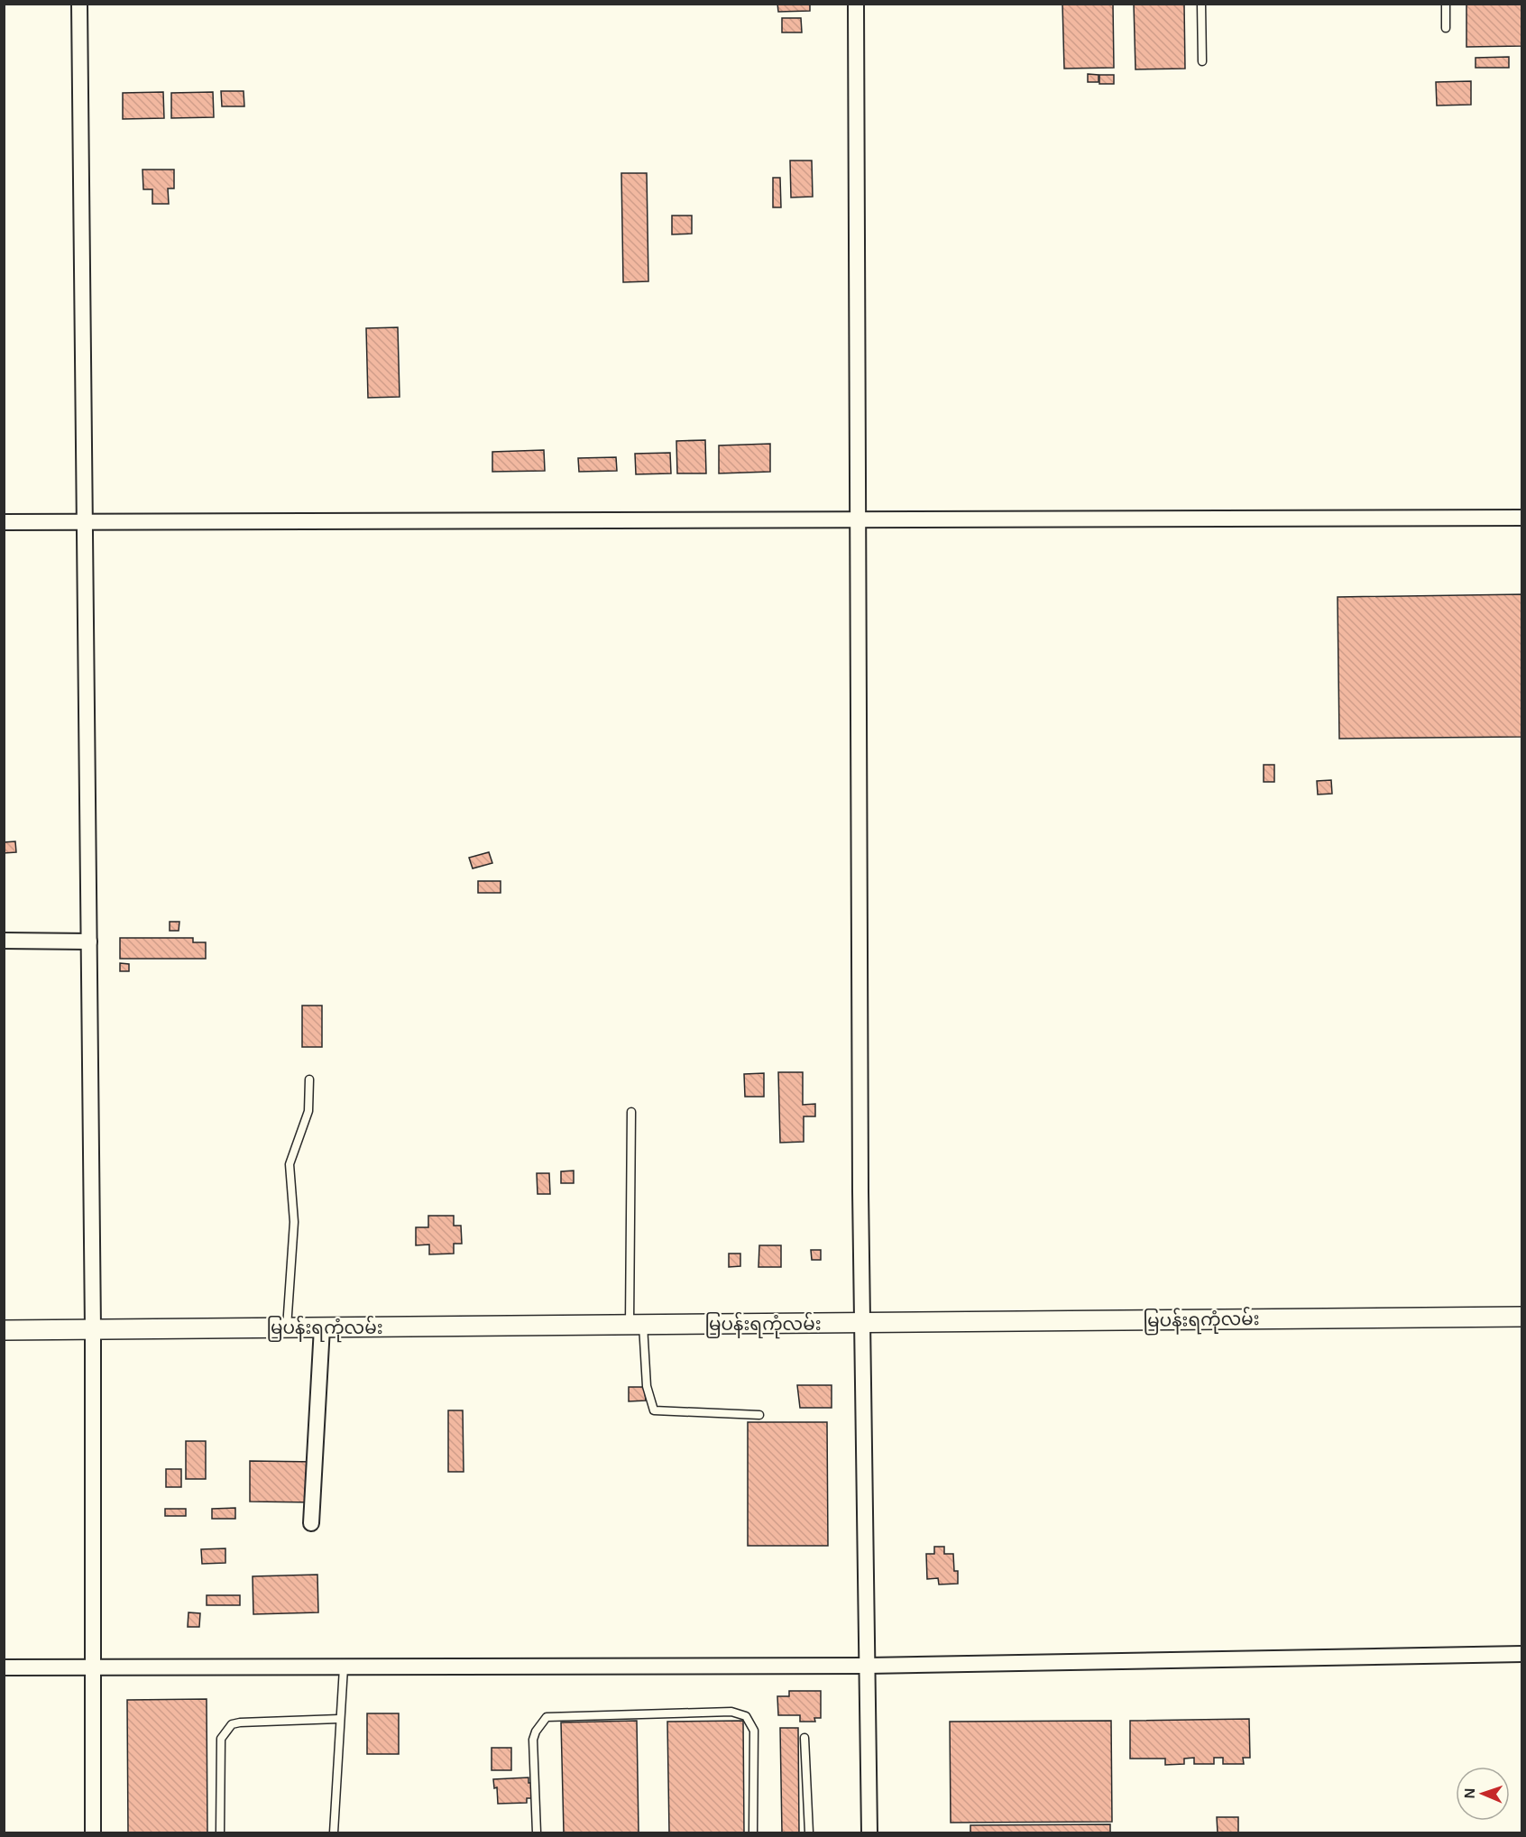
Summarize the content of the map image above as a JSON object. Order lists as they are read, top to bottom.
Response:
{
  "streets": {
    "street": ["မြပန်းရကုံလမ်း"]
  },
  "north": "left"
}
